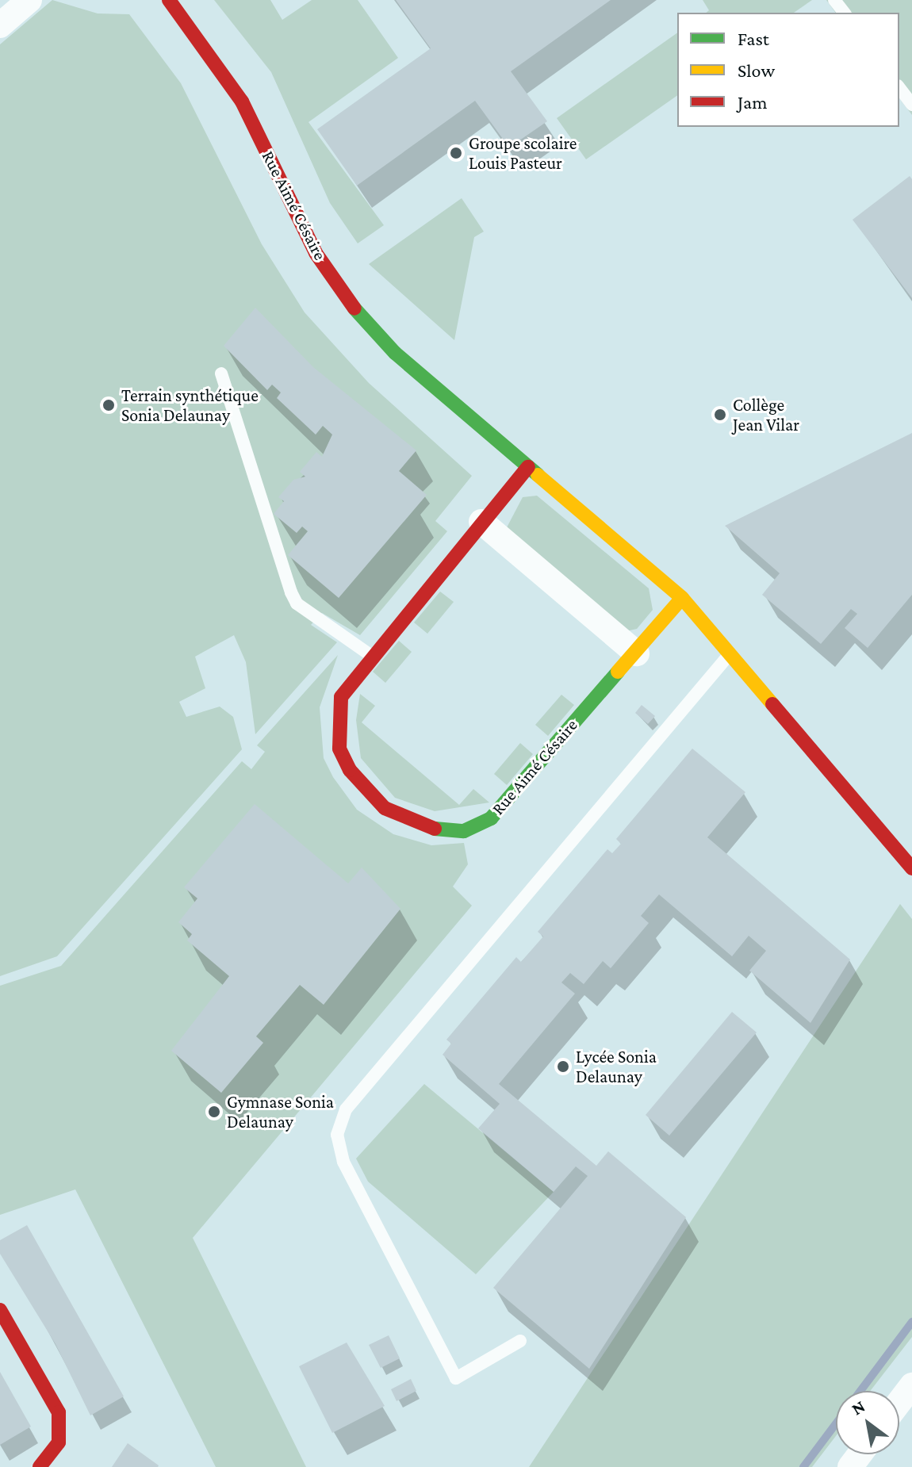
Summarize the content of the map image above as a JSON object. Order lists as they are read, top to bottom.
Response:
{
  "streets": {
    "street": ["Rue Aimé Césaire"]
  },
  "places": [
    "Groupe scolaire Louis Pasteur",
    "Terrain synthétique Sonia Delaunay",
    "Collège Jean Vilar",
    "Lycée Sonia Delaunay",
    "Gymnase Sonia Delaunay"
  ],
  "legend": ["Fast", "Slow", "Jam"],
  "north": "top left"
}
